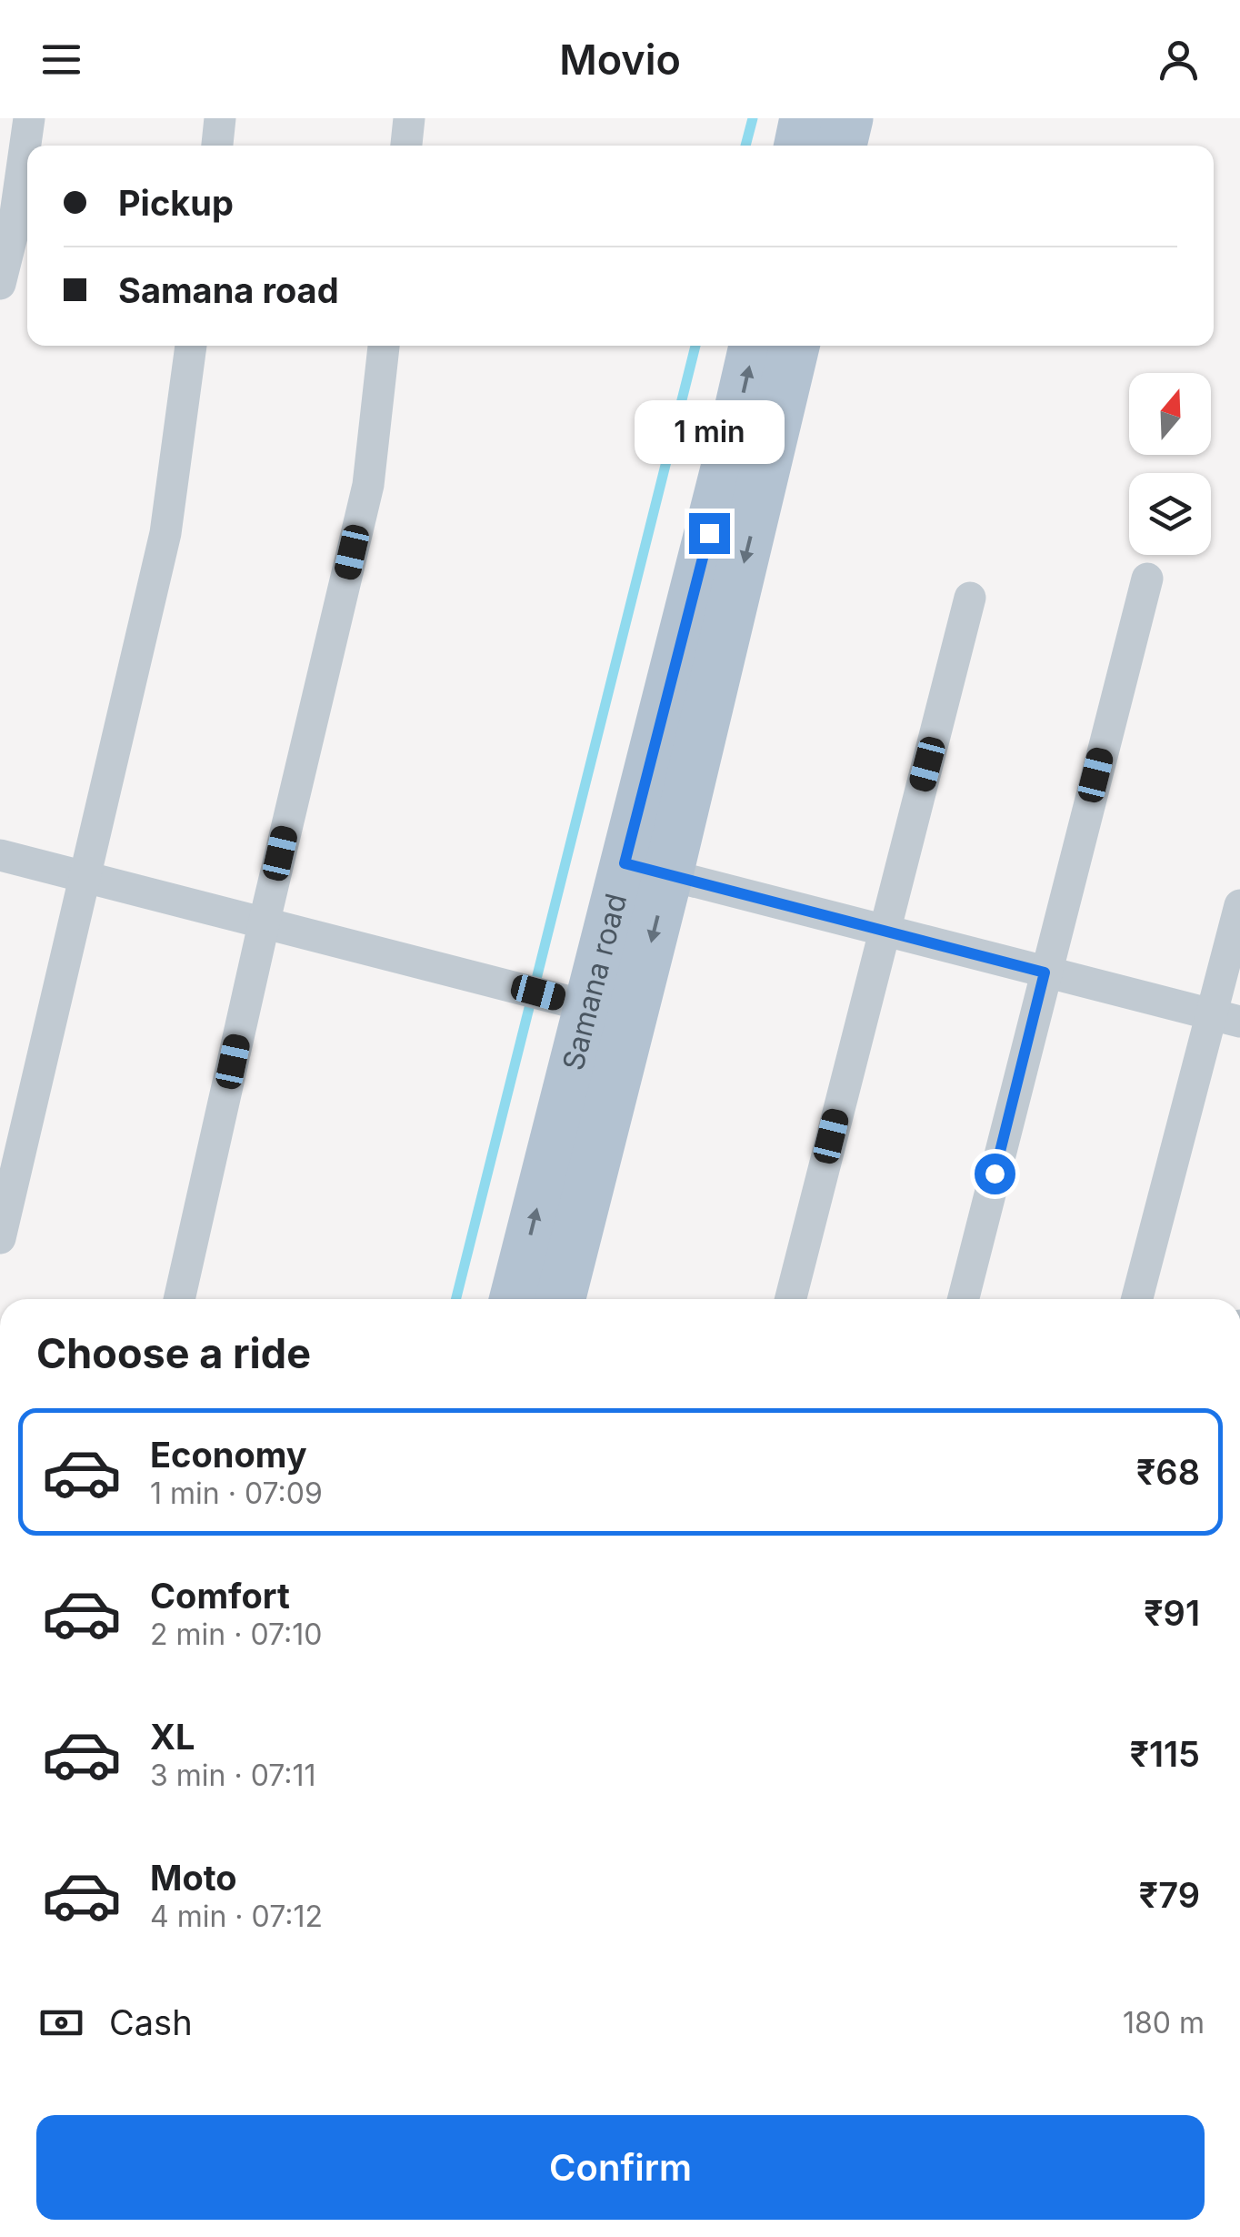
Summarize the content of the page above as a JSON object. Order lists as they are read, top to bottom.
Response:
{
  "streets": {
    "main road": ["Samana road"]
  },
  "north": "top",
  "page": {
    "header": "Movio",
    "banner": ["Pickup", "Samana road"],
    "bubble": "1 min",
    "heading": "Choose a ride",
    "list": [
      {
        "name": "Economy",
        "note": "1 min · 07:09",
        "value": "₹68"
      },
      {
        "name": "Comfort",
        "note": "2 min · 07:10",
        "value": "₹91"
      },
      {
        "name": "XL",
        "note": "3 min · 07:11",
        "value": "₹115"
      },
      {
        "name": "Moto",
        "note": "4 min · 07:12",
        "value": "₹79"
      }
    ],
    "pay": ["Cash", "180 m"],
    "buttons": "Confirm"
  }
}
